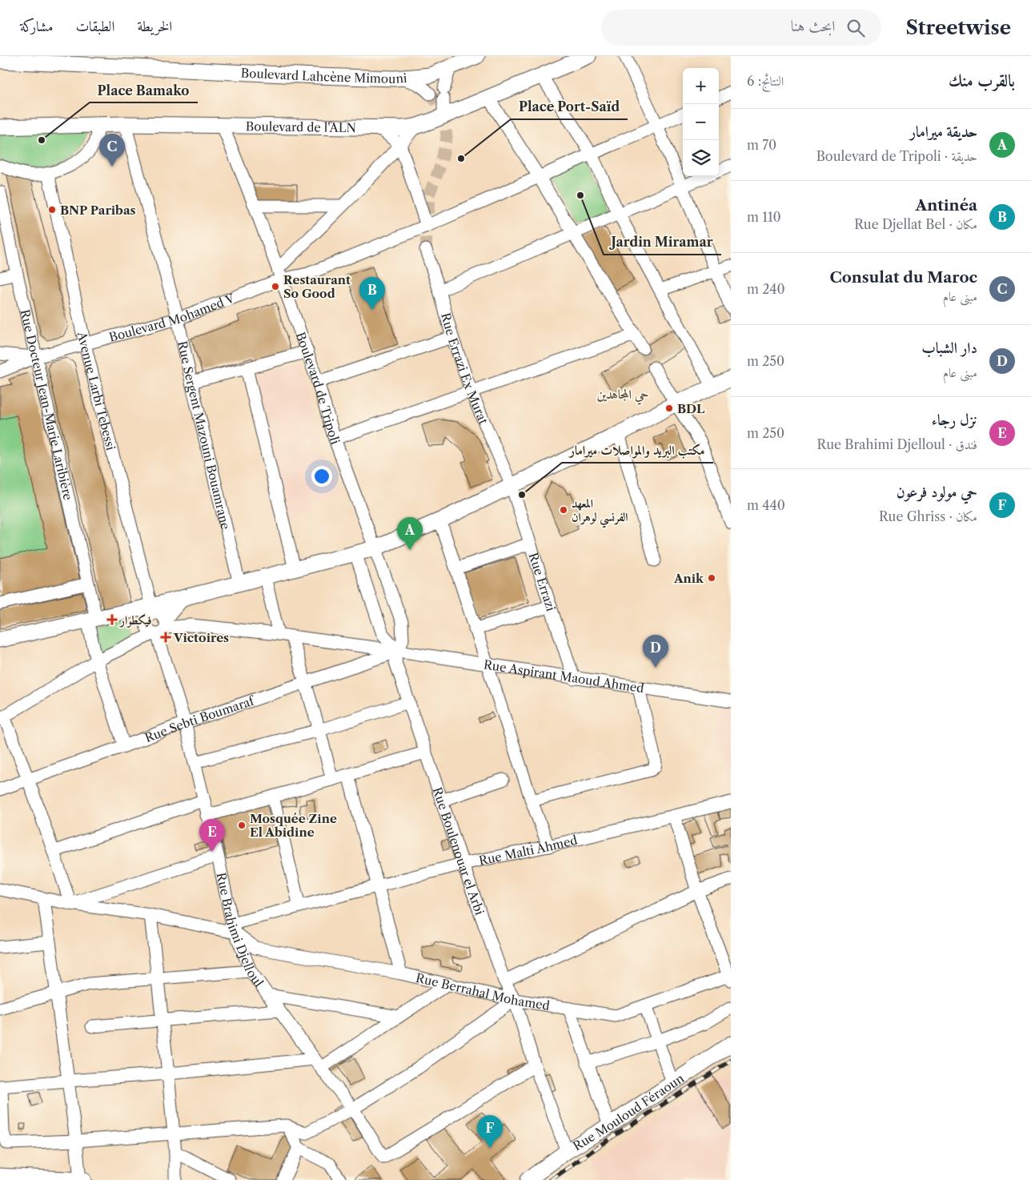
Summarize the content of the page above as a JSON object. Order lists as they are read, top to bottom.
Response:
{
  "streets": {
    "main road": ["Boulevard Lahcène Mimouni", "Boulevard de l'ALN", "Rue Mouloud Féraoun"],
    "street": [
      "Boulevard Mohamed V",
      "Rue Errazi Ex Murat",
      "Boulevard de Tripoli",
      "Avenue Larbi Tebessi",
      "Rue Docteur Jean-Marie Laribière",
      "Rue Sergent Mazouni Bouamrane",
      "Rue Errazi",
      "Rue Aspirant Maoud Ahmed",
      "Rue Sebti Boumaraf",
      "Rue Malti Ahmed",
      "Rue Boulenouar el Arbi",
      "Rue Brahimi Djelloul",
      "Rue Berrahal Mohamed"
    ]
  },
  "crossings": [
    ["Boulevard de l'ALN", "Boulevard de Tripoli"],
    ["Boulevard de l'ALN", "Rue Sergent Mazouni Bouamrane"],
    ["Boulevard Mohamed V", "Boulevard de Tripoli"],
    ["Boulevard Mohamed V", "Avenue Larbi Tebessi"],
    ["Boulevard Mohamed V", "Rue Docteur Jean-Marie Laribière"],
    ["Boulevard Mohamed V", "Rue Sergent Mazouni Bouamrane"],
    ["Rue Errazi Ex Murat", "Rue Errazi"],
    ["Boulevard de Tripoli", "Rue Aspirant Maoud Ahmed"],
    ["Boulevard de Tripoli", "Rue Sebti Boumaraf"],
    ["Boulevard de Tripoli", "Rue Boulenouar el Arbi"],
    ["Avenue Larbi Tebessi", "Rue Aspirant Maoud Ahmed"],
    ["Avenue Larbi Tebessi", "Rue Brahimi Djelloul"],
    ["Rue Docteur Jean-Marie Laribière", "Rue Sebti Boumaraf"],
    ["Rue Errazi", "Rue Aspirant Maoud Ahmed"],
    ["Rue Aspirant Maoud Ahmed", "Rue Sebti Boumaraf"],
    ["Rue Aspirant Maoud Ahmed", "Rue Boulenouar el Arbi"],
    ["Rue Aspirant Maoud Ahmed", "Rue Brahimi Djelloul"],
    ["Rue Sebti Boumaraf", "Rue Boulenouar el Arbi"],
    ["Rue Sebti Boumaraf", "Rue Brahimi Djelloul"],
    ["Rue Malti Ahmed", "Rue Boulenouar el Arbi"],
    ["Rue Malti Ahmed", "Rue Brahimi Djelloul"],
    ["Rue Malti Ahmed", "Rue Berrahal Mohamed"],
    ["Rue Boulenouar el Arbi", "Rue Brahimi Djelloul"],
    ["Rue Boulenouar el Arbi", "Rue Berrahal Mohamed"],
    ["Rue Boulenouar el Arbi", "Rue Mouloud Féraoun"],
    ["Rue Brahimi Djelloul", "Rue Berrahal Mohamed"]
  ],
  "districts": ["حي المجاهدين"],
  "places": {
    "other": [
      "Place Bamako",
      "Place Port-Saïd",
      "Jardin Miramar",
      "BNP Paribas",
      "Restaurant So Good",
      "BDL",
      "مكتب البريد والمواصلات ميرامار",
      "المعهد الفرنسي لوهران",
      "Anik",
      "Mosquée Zine El Abidine"
    ],
    "health": ["فيكطوار", "Victoires"]
  },
  "page": {
    "header": "Streetwise",
    "search": "ابحث هنا",
    "nav": ["الخريطة", "الطبقات", "مشاركة"],
    "heading": ["بالقرب منك", "النتائج: 6"],
    "map_buttons": ["+", "−"],
    "list": [
      {
        "mark": "A",
        "name": "حديقة ميرامار",
        "note": "حديقة · Boulevard de Tripoli",
        "value": "70 m"
      },
      {
        "mark": "B",
        "name": "Antinéa",
        "note": "مكان · Rue Djellat Bel",
        "value": "110 m"
      },
      {
        "mark": "C",
        "name": "Consulat du Maroc",
        "note": "مبنى عام",
        "value": "240 m"
      },
      {
        "mark": "D",
        "name": "دار الشباب",
        "note": "مبنى عام",
        "value": "250 m"
      },
      {
        "mark": "E",
        "name": "نزل رجاء",
        "note": "فندق · Rue Brahimi Djelloul",
        "value": "250 m"
      },
      {
        "mark": "F",
        "name": "حي مولود فرعون",
        "note": "مكان · Rue Ghriss",
        "value": "440 m"
      }
    ],
    "pins": [
      "C",
      "B",
      "A",
      "D",
      "E",
      "F"
    ]
  }
}
